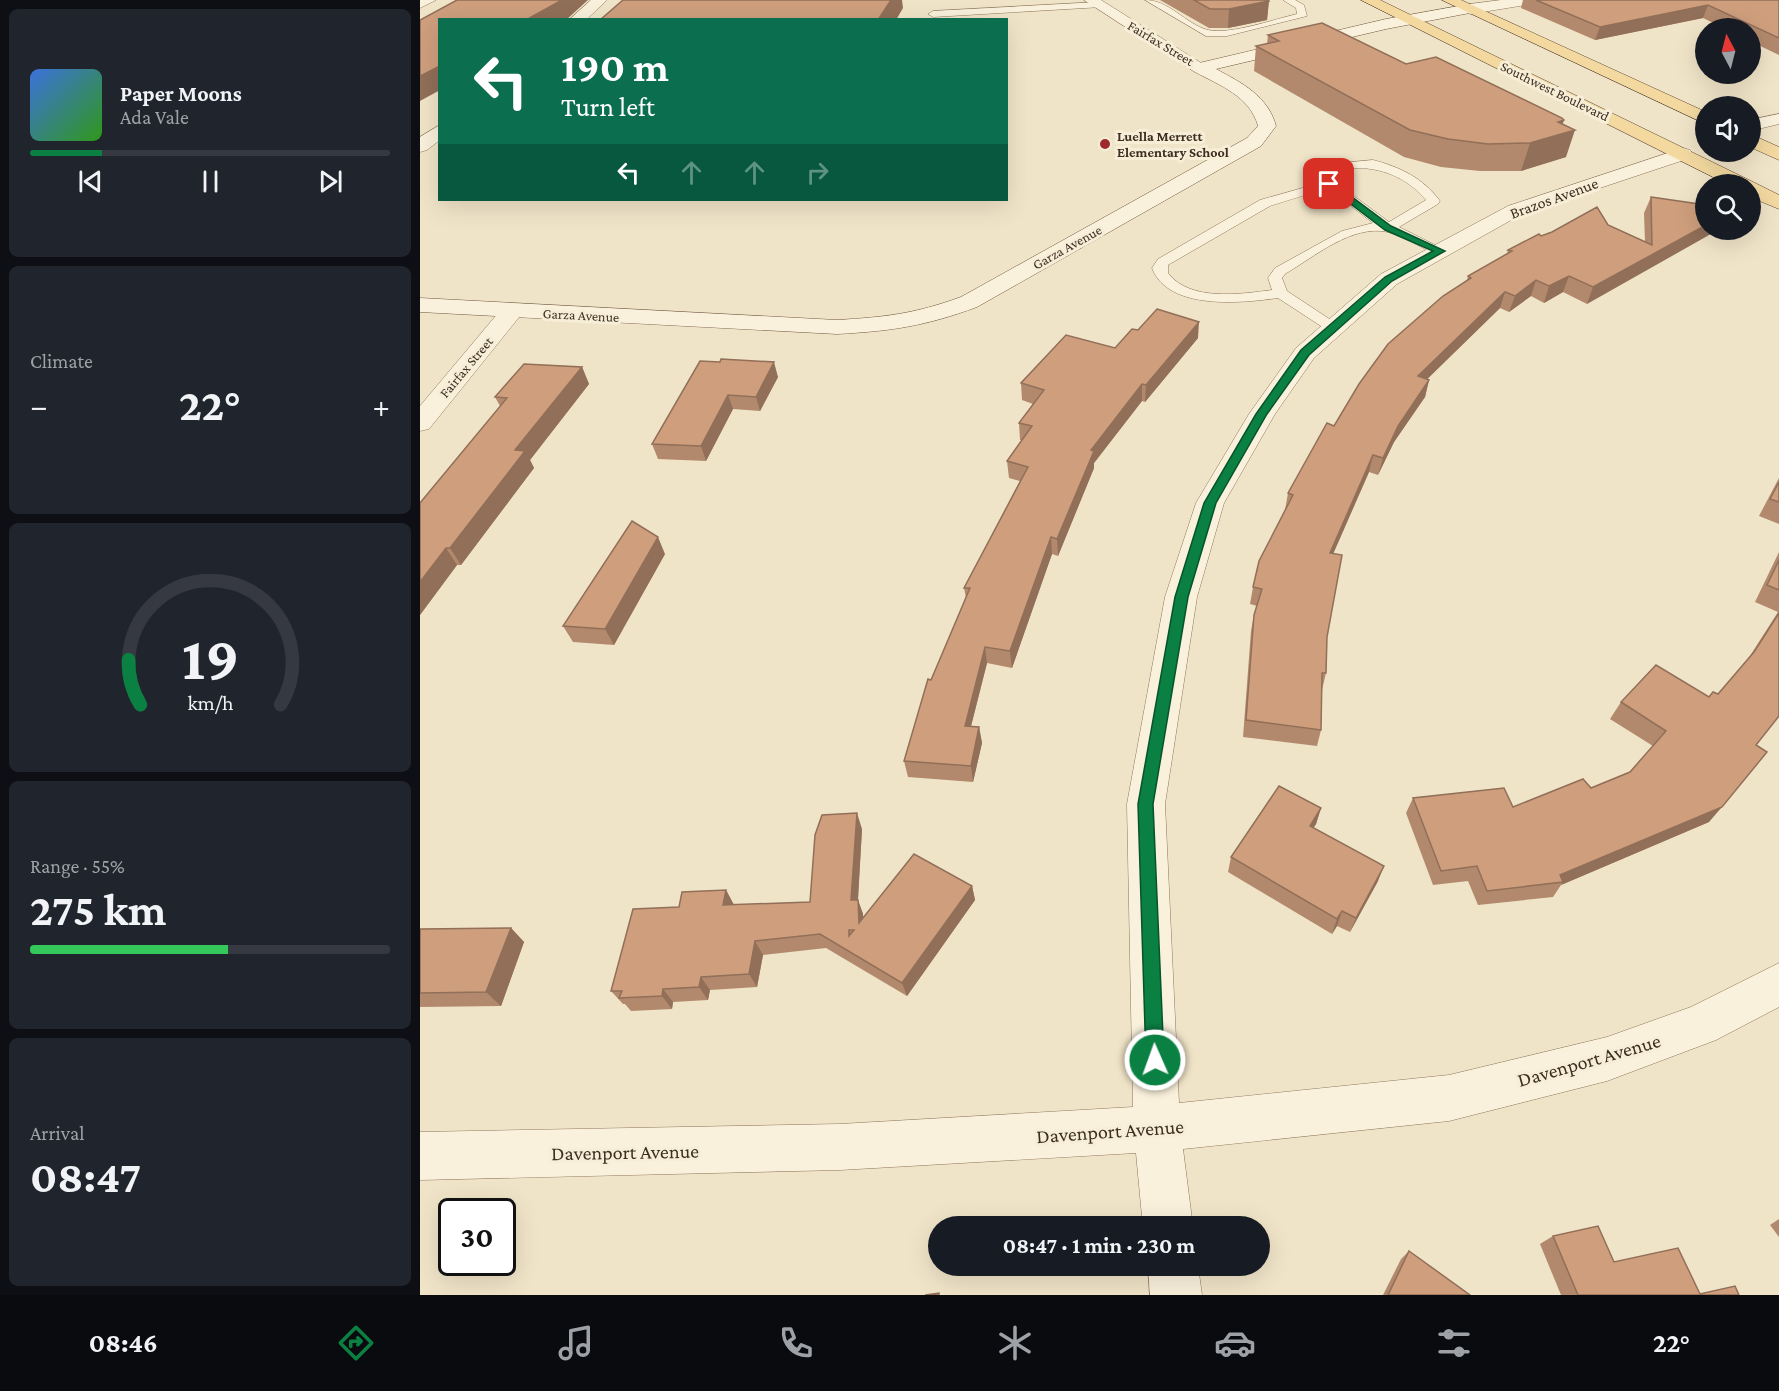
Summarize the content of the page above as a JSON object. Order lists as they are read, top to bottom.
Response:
{
  "streets": {
    "main road": ["Southwest Boulevard"],
    "street": [
      "Fairfax Street",
      "Brazos Avenue",
      "Garza Avenue",
      "Davenport Avenue"
    ]
  },
  "crossings": [
    ["Fairfax Street", "Garza Avenue"],
    ["Southwest Boulevard", "Brazos Avenue"],
    ["Brazos Avenue", "Davenport Avenue"]
  ],
  "places": ["Luella Merrett Elementary School"],
  "north": "top",
  "page": {
    "turn": ["190 m", "Turn left"],
    "song": ["Paper Moons", "Ada Vale"],
    "tile": [
      "Climate",
      ["Range · 55%", "275 km"],
      ["Arrival", "08:47"]
    ],
    "heat": ["−", "22°", "+"],
    "limit": "30",
    "trip": "08:47 · 1 min · 230 m",
    "tabs": ["08:46", "22°"],
    "gauge": ["19", "km/h"]
  }
}
